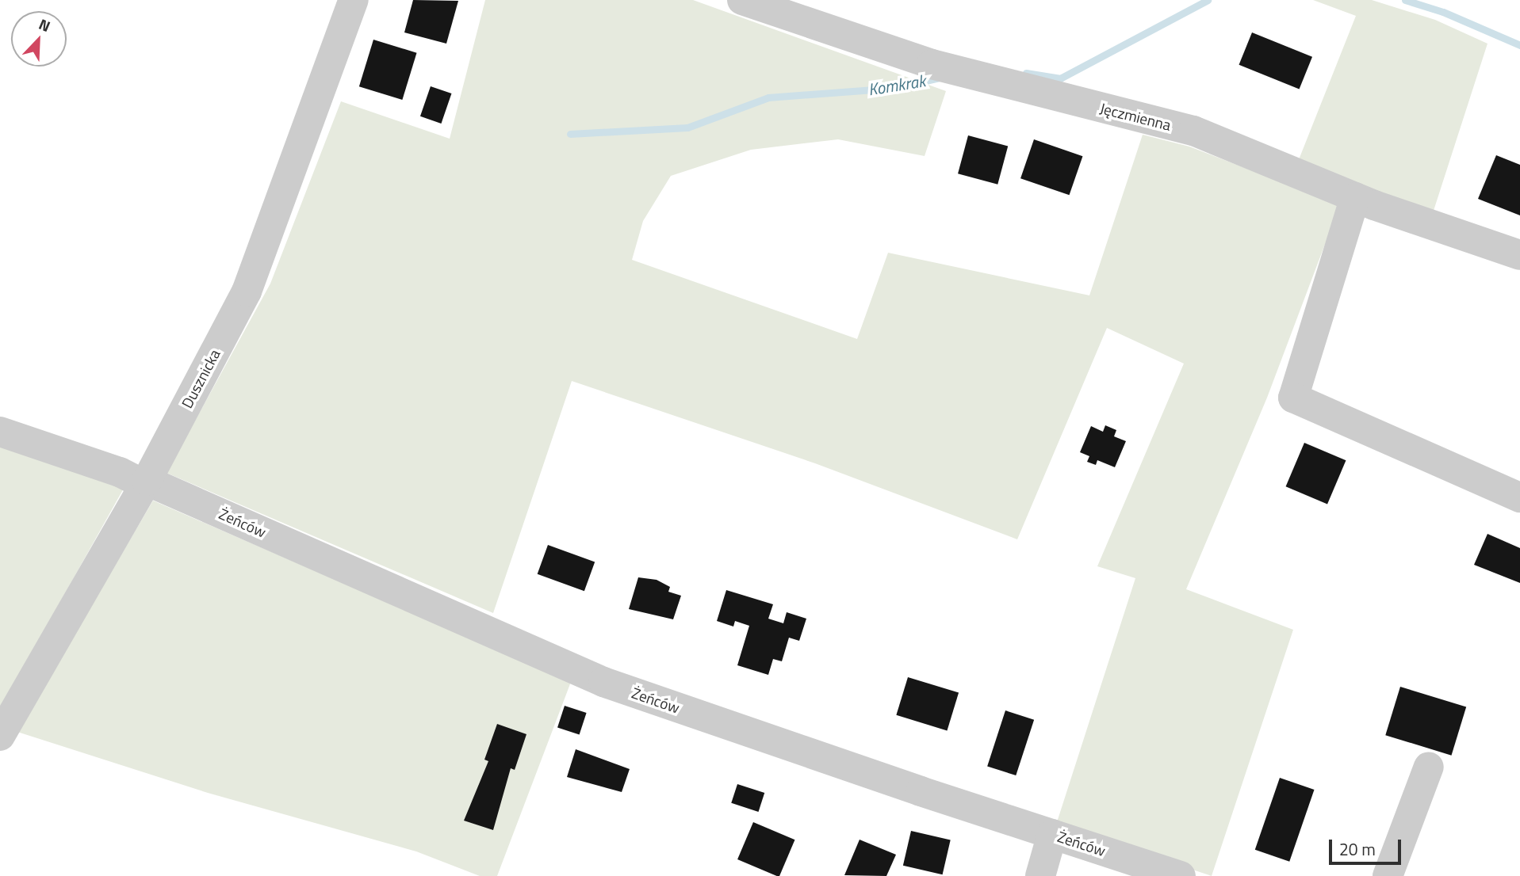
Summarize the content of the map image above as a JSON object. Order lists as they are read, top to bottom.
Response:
{
  "streets": {
    "street": ["Jęczmienna", "Dusznicka", "Żeńców"]
  },
  "crossings": [
    ["Dusznicka", "Żeńców"]
  ],
  "water": ["Komkrak"],
  "scale_bar": "20 m",
  "north": "top right"
}
